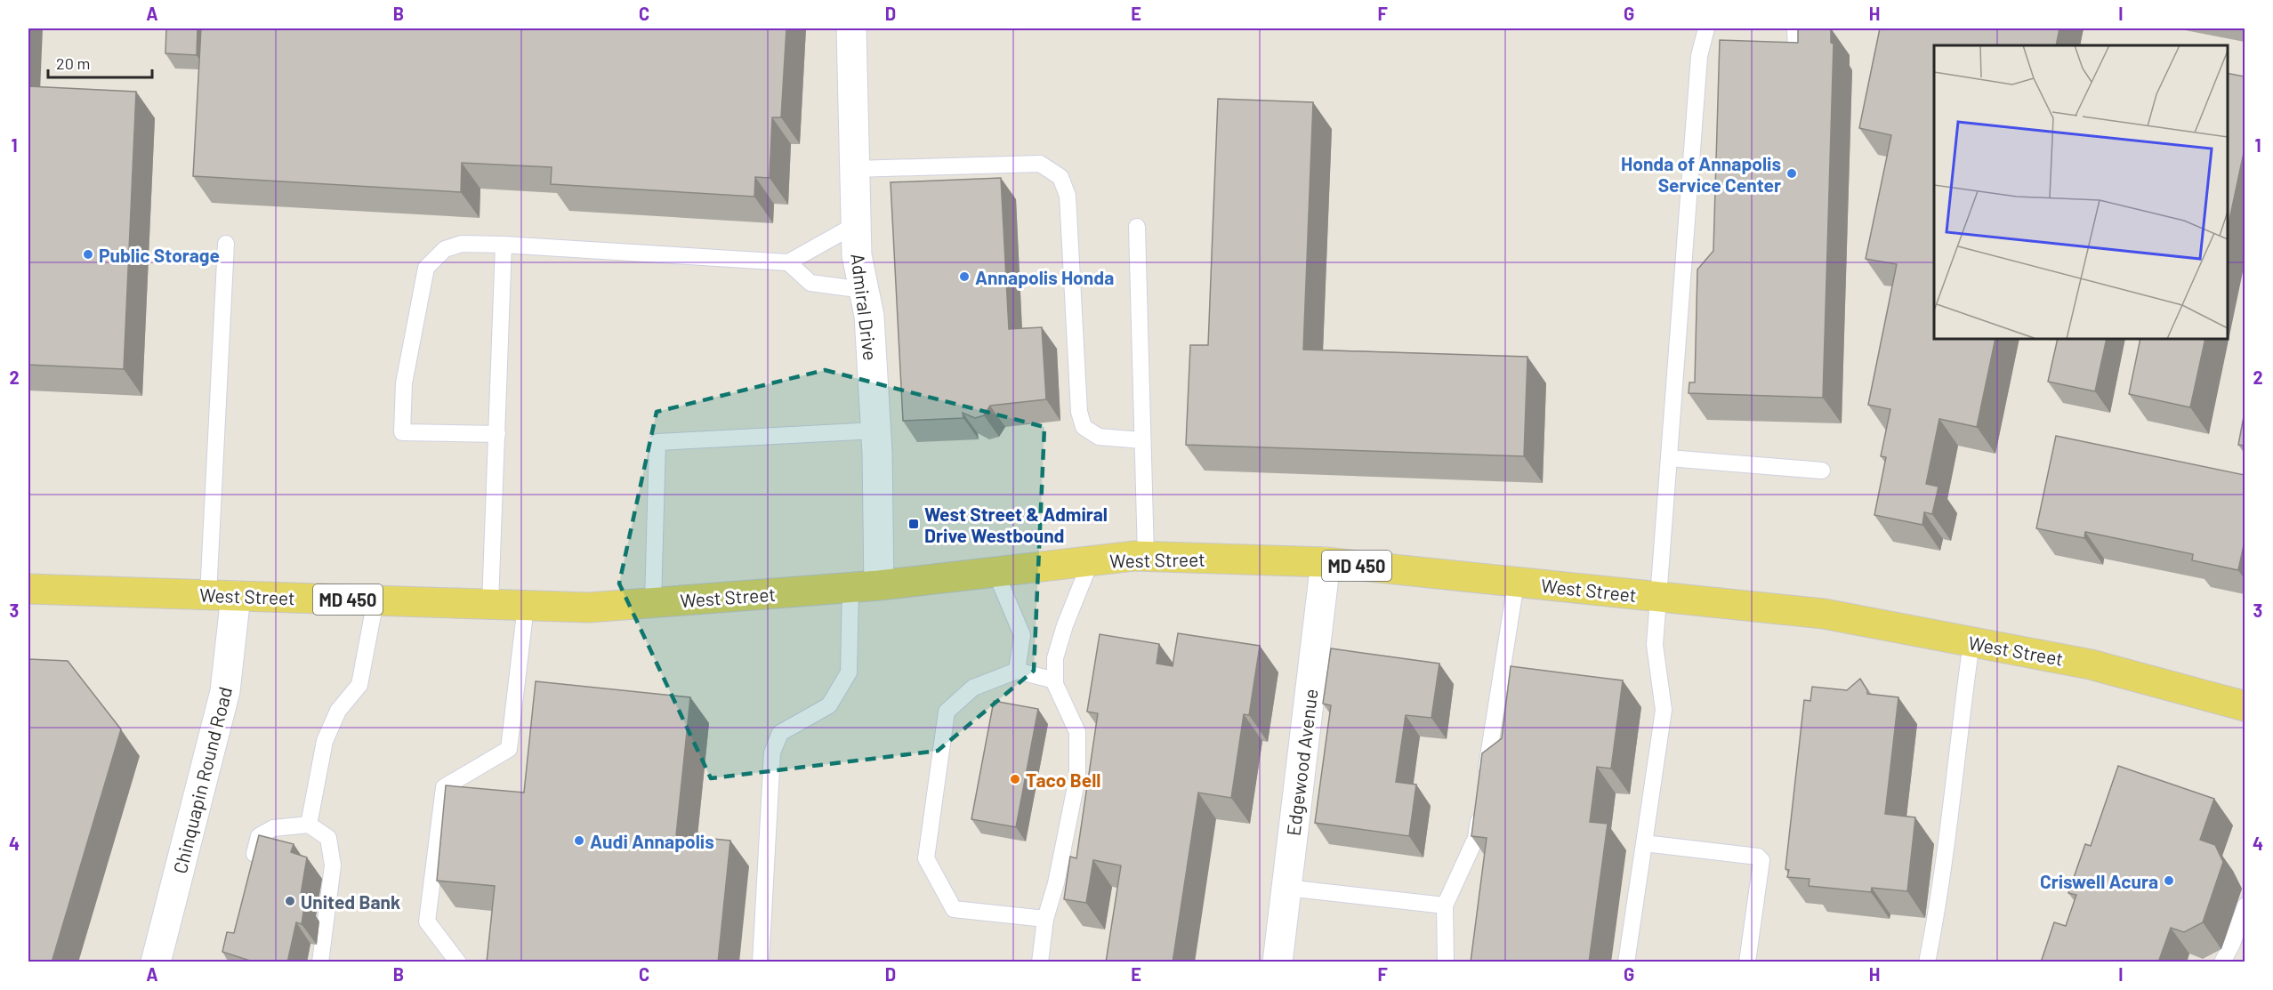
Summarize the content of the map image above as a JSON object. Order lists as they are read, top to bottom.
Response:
{
  "streets": {
    "main road": ["West Street", "MD 450"],
    "street": ["Admiral Drive", "Edgewood Avenue", "Chinquapin Round Road"]
  },
  "crossings": [
    ["Admiral Drive", "West Street"],
    ["West Street", "Edgewood Avenue"],
    ["West Street", "Chinquapin Round Road"]
  ],
  "places": {
    "other": [
      "Honda of Annapolis Service Center",
      "Public Storage",
      "Annapolis Honda",
      "Taco Bell",
      "Audi Annapolis",
      "Criswell Acura",
      "United Bank"
    ],
    "transit": ["West Street & Admiral Drive Westbound"]
  },
  "scale_bar": "20 m",
  "grid": {
    "columns": [
      "A",
      "B",
      "C",
      "D",
      "E",
      "F",
      "G",
      "H",
      "I"
    ],
    "rows": [
      "1",
      "2",
      "3",
      "4"
    ]
  }
}
